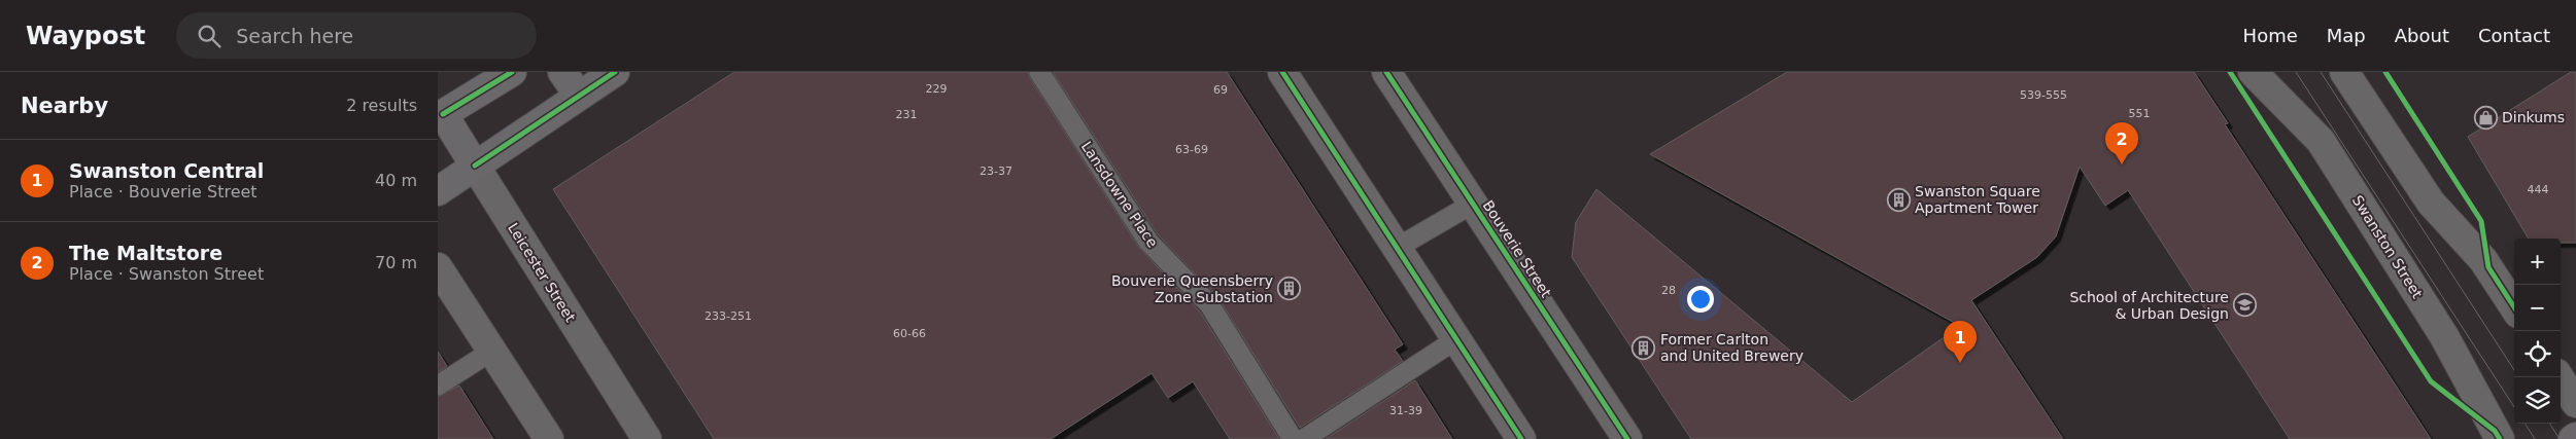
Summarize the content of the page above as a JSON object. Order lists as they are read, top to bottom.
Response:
{
  "streets": {
    "main road": ["Leicester Street"],
    "street": ["Swanston Street", "Bouverie Street"],
    "lane": ["Lansdowne Place"]
  },
  "places": {
    "shop": ["Dinkums"],
    "building": ["Swanston Square Apartment Tower", "Bouverie Queensberry Zone Substation", "Former Carlton and United Brewery"],
    "school or university": ["School of Architecture & Urban Design"]
  },
  "house_numbers": [
    "229",
    "69",
    "539-555",
    "551",
    "231",
    "63-69",
    "23-37",
    "444",
    "28",
    "233-251",
    "60-66",
    "31-39"
  ],
  "page": {
    "header": "Waypost",
    "search": "Search here",
    "nav": [
      "Home",
      "Map",
      "About",
      "Contact"
    ],
    "heading": ["Nearby", "2 results"],
    "pins": ["2", "1"],
    "list": [
      {
        "mark": "1",
        "name": "Swanston Central",
        "note": "Place · Bouverie Street",
        "value": "40 m"
      },
      {
        "mark": "2",
        "name": "The Maltstore",
        "note": "Place · Swanston Street",
        "value": "70 m"
      }
    ],
    "map_buttons": ["+", "−"]
  }
}
